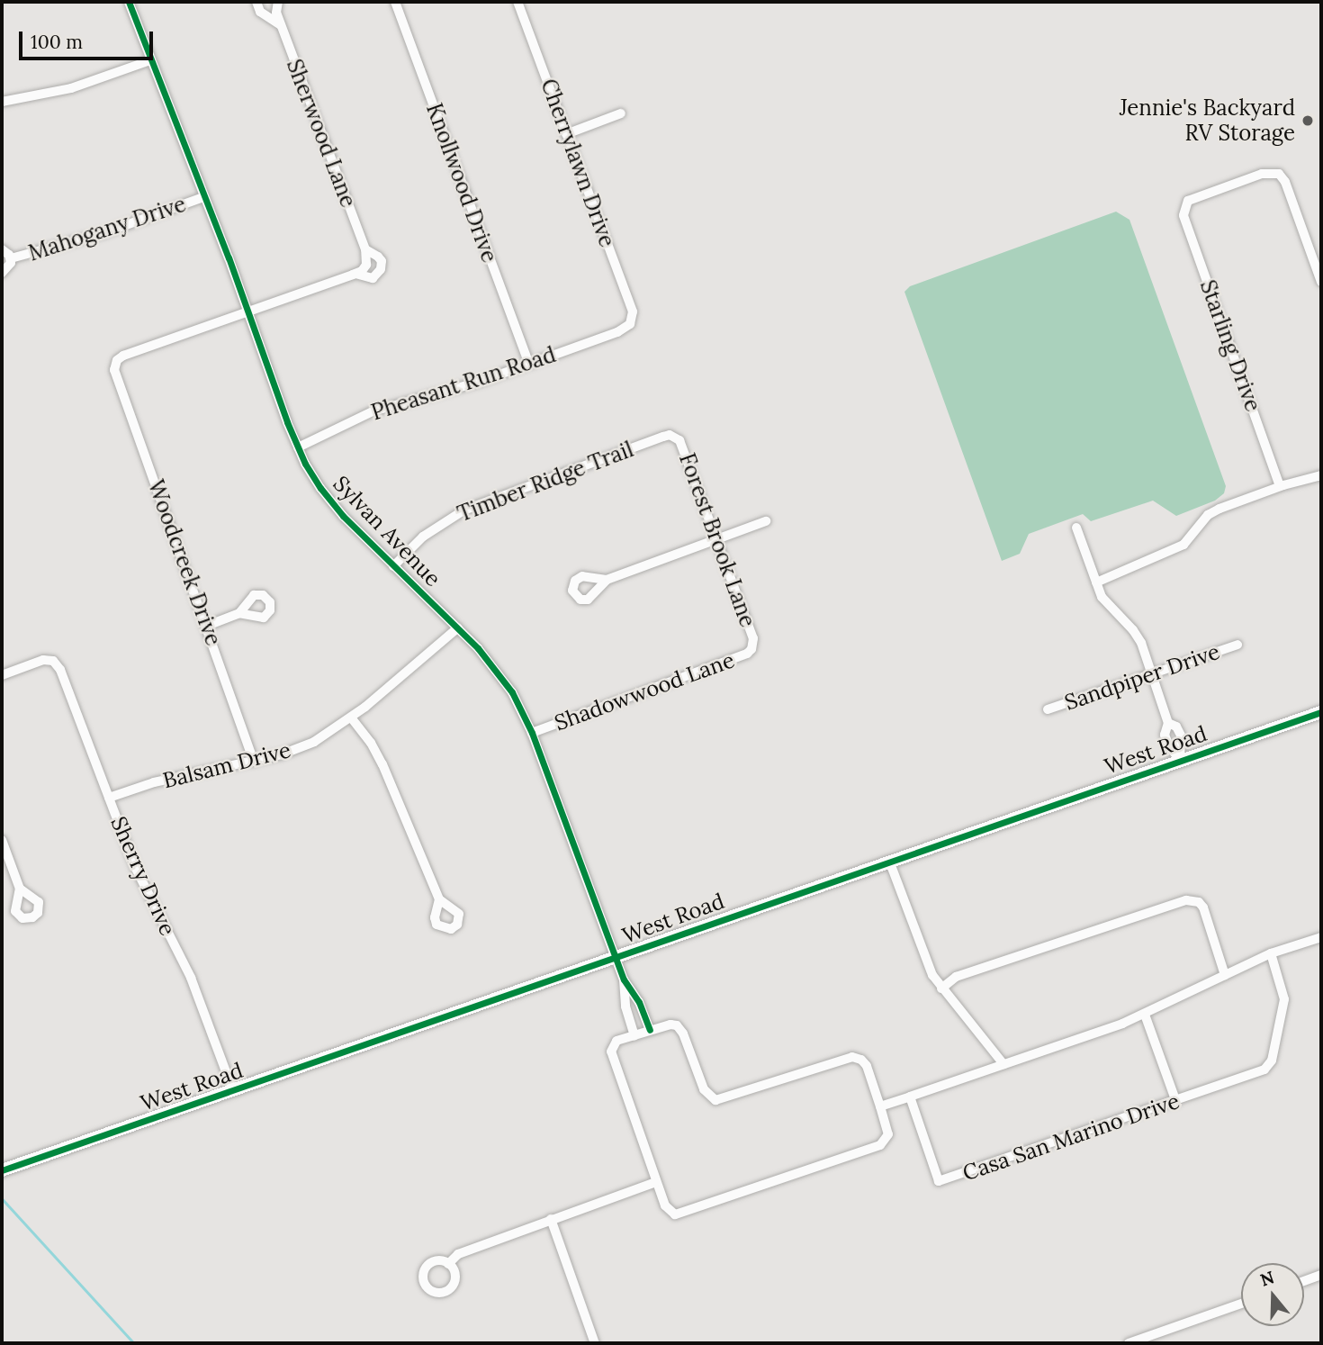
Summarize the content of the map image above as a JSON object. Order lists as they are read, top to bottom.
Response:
{
  "streets": {
    "street": [
      "Sherwood Lane",
      "Cherrylawn Drive",
      "Knollwood Drive",
      "Mahogany Drive",
      "Starling Drive",
      "Pheasant Run Road",
      "Timber Ridge Trail",
      "Sylvan Avenue",
      "Forest Brook Lane",
      "Woodcreek Drive",
      "Sandpiper Drive",
      "Shadowwood Lane",
      "West Road",
      "Balsam Drive",
      "Sherry Drive",
      "Casa San Marino Drive"
    ]
  },
  "crossings": [
    ["Cherrylawn Drive", "Pheasant Run Road"],
    ["Knollwood Drive", "Pheasant Run Road"],
    ["Mahogany Drive", "Sylvan Avenue"],
    ["Pheasant Run Road", "Sylvan Avenue"],
    ["Timber Ridge Trail", "Sylvan Avenue"],
    ["Timber Ridge Trail", "Forest Brook Lane"],
    ["Sylvan Avenue", "Woodcreek Drive"],
    ["Sylvan Avenue", "Shadowwood Lane"],
    ["Sylvan Avenue", "West Road"],
    ["Sylvan Avenue", "Balsam Drive"],
    ["Forest Brook Lane", "Shadowwood Lane"],
    ["Woodcreek Drive", "Balsam Drive"],
    ["West Road", "Sherry Drive"],
    ["Balsam Drive", "Sherry Drive"]
  ],
  "places": ["Jennie's Backyard RV Storage"],
  "scale_bar": "100 m",
  "north": "top"
}
